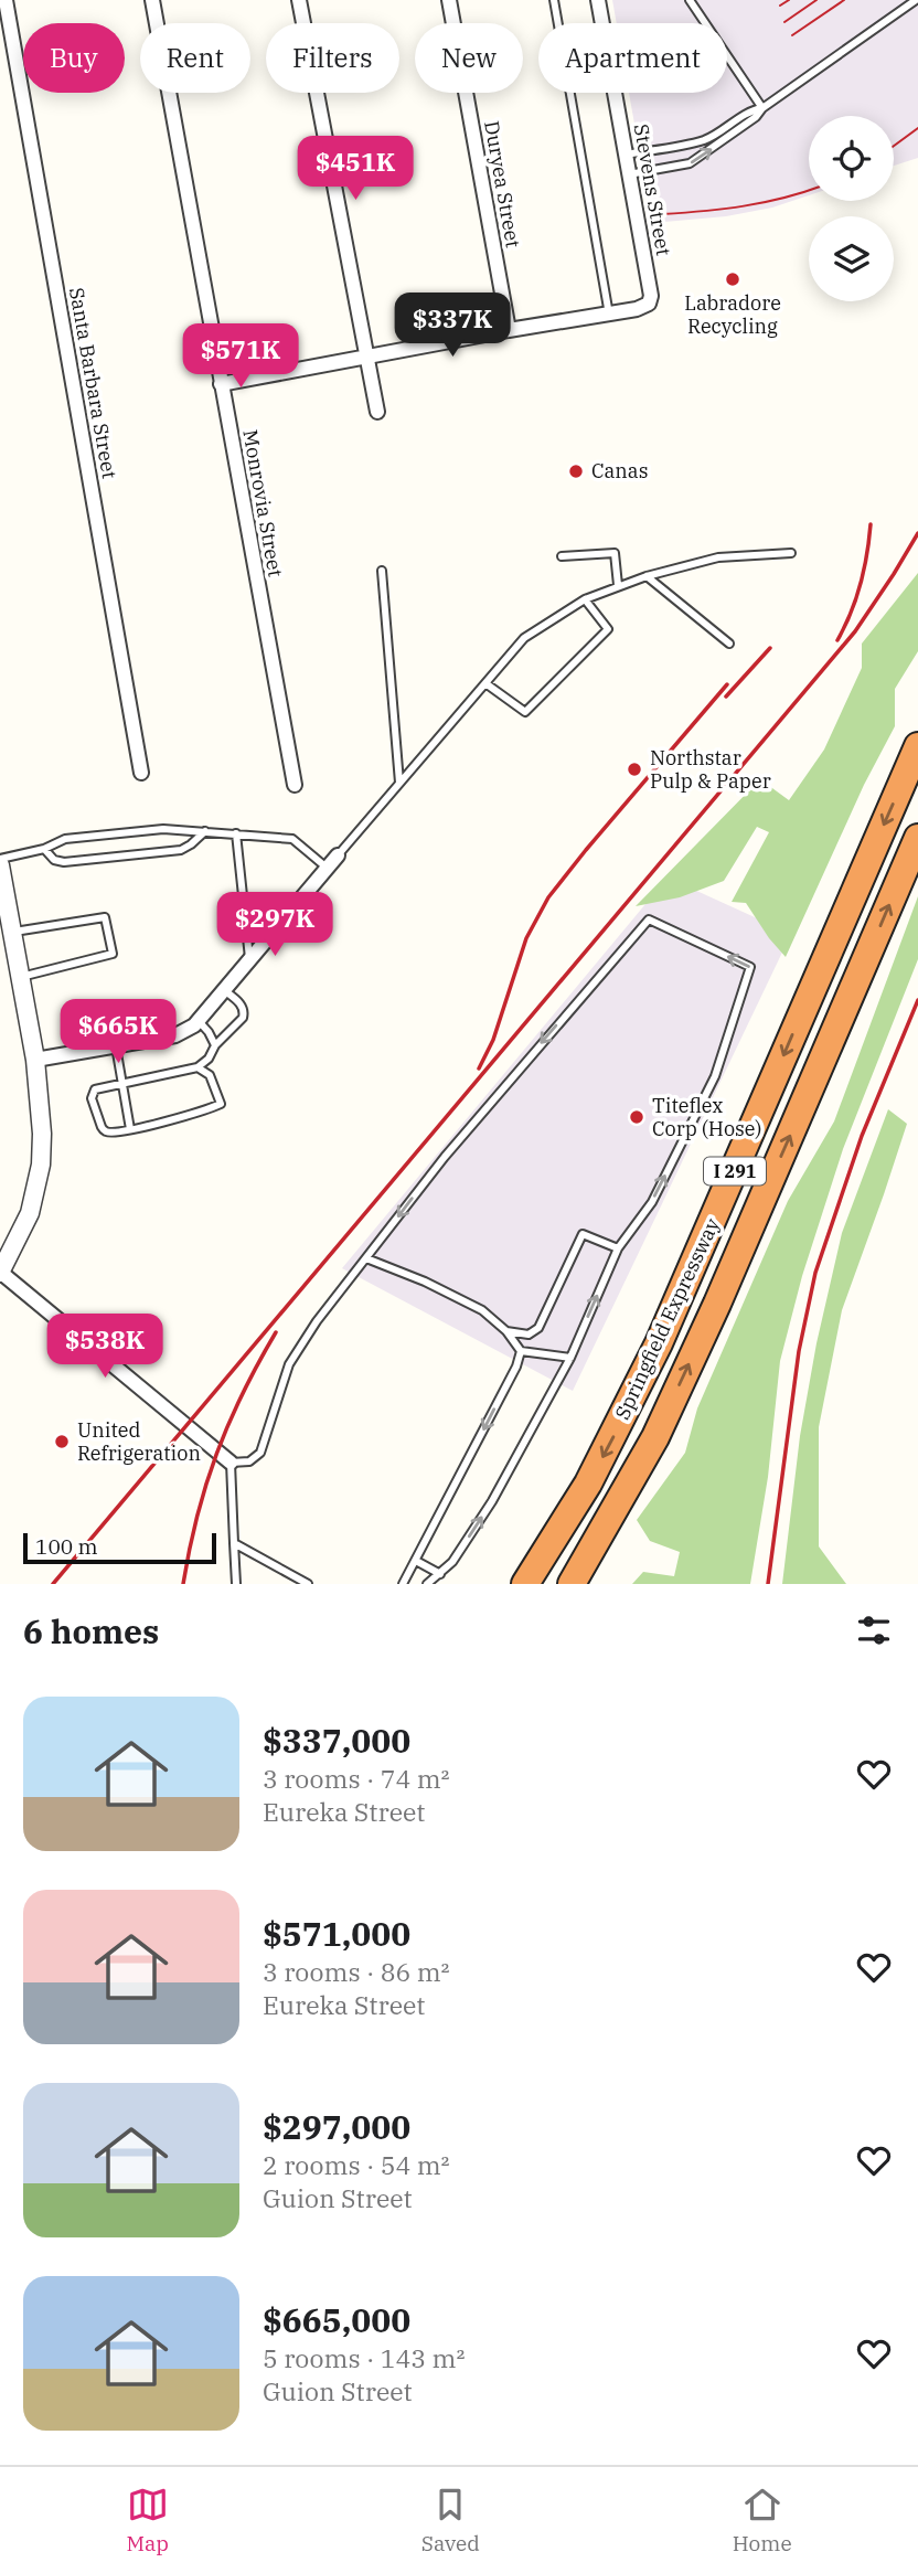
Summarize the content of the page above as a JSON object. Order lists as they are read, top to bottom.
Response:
{
  "streets": {
    "highway": ["I 291", "Springfield Expressway"],
    "street": [
      "Duryea Street",
      "Stevens Street",
      "Santa Barbara Street",
      "Monrovia Street"
    ]
  },
  "places": [
    "Labradore Recycling",
    "Canas",
    "Northstar Pulp & Paper",
    "Titeflex Corp (Hose)",
    "United Refrigeration"
  ],
  "scale_bar": "100 m",
  "page": {
    "chip": [
      "Buy",
      "Rent",
      "Filters",
      "New",
      "Apartment"
    ],
    "price": [
      "$451K",
      "$337K",
      "$571K",
      "$297K",
      "$665K",
      "$538K"
    ],
    "scale": "100 m",
    "heading": "6 homes",
    "list": [
      {
        "name": "$337,000",
        "note": "3 rooms · 74 m² · Eureka Street"
      },
      {
        "name": "$571,000",
        "note": "3 rooms · 86 m² · Eureka Street"
      },
      {
        "name": "$297,000",
        "note": "2 rooms · 54 m² · Guion Street"
      },
      {
        "name": "$665,000",
        "note": "5 rooms · 143 m² · Guion Street"
      }
    ],
    "tabs": ["Map", "Saved", "Home"]
  }
}
